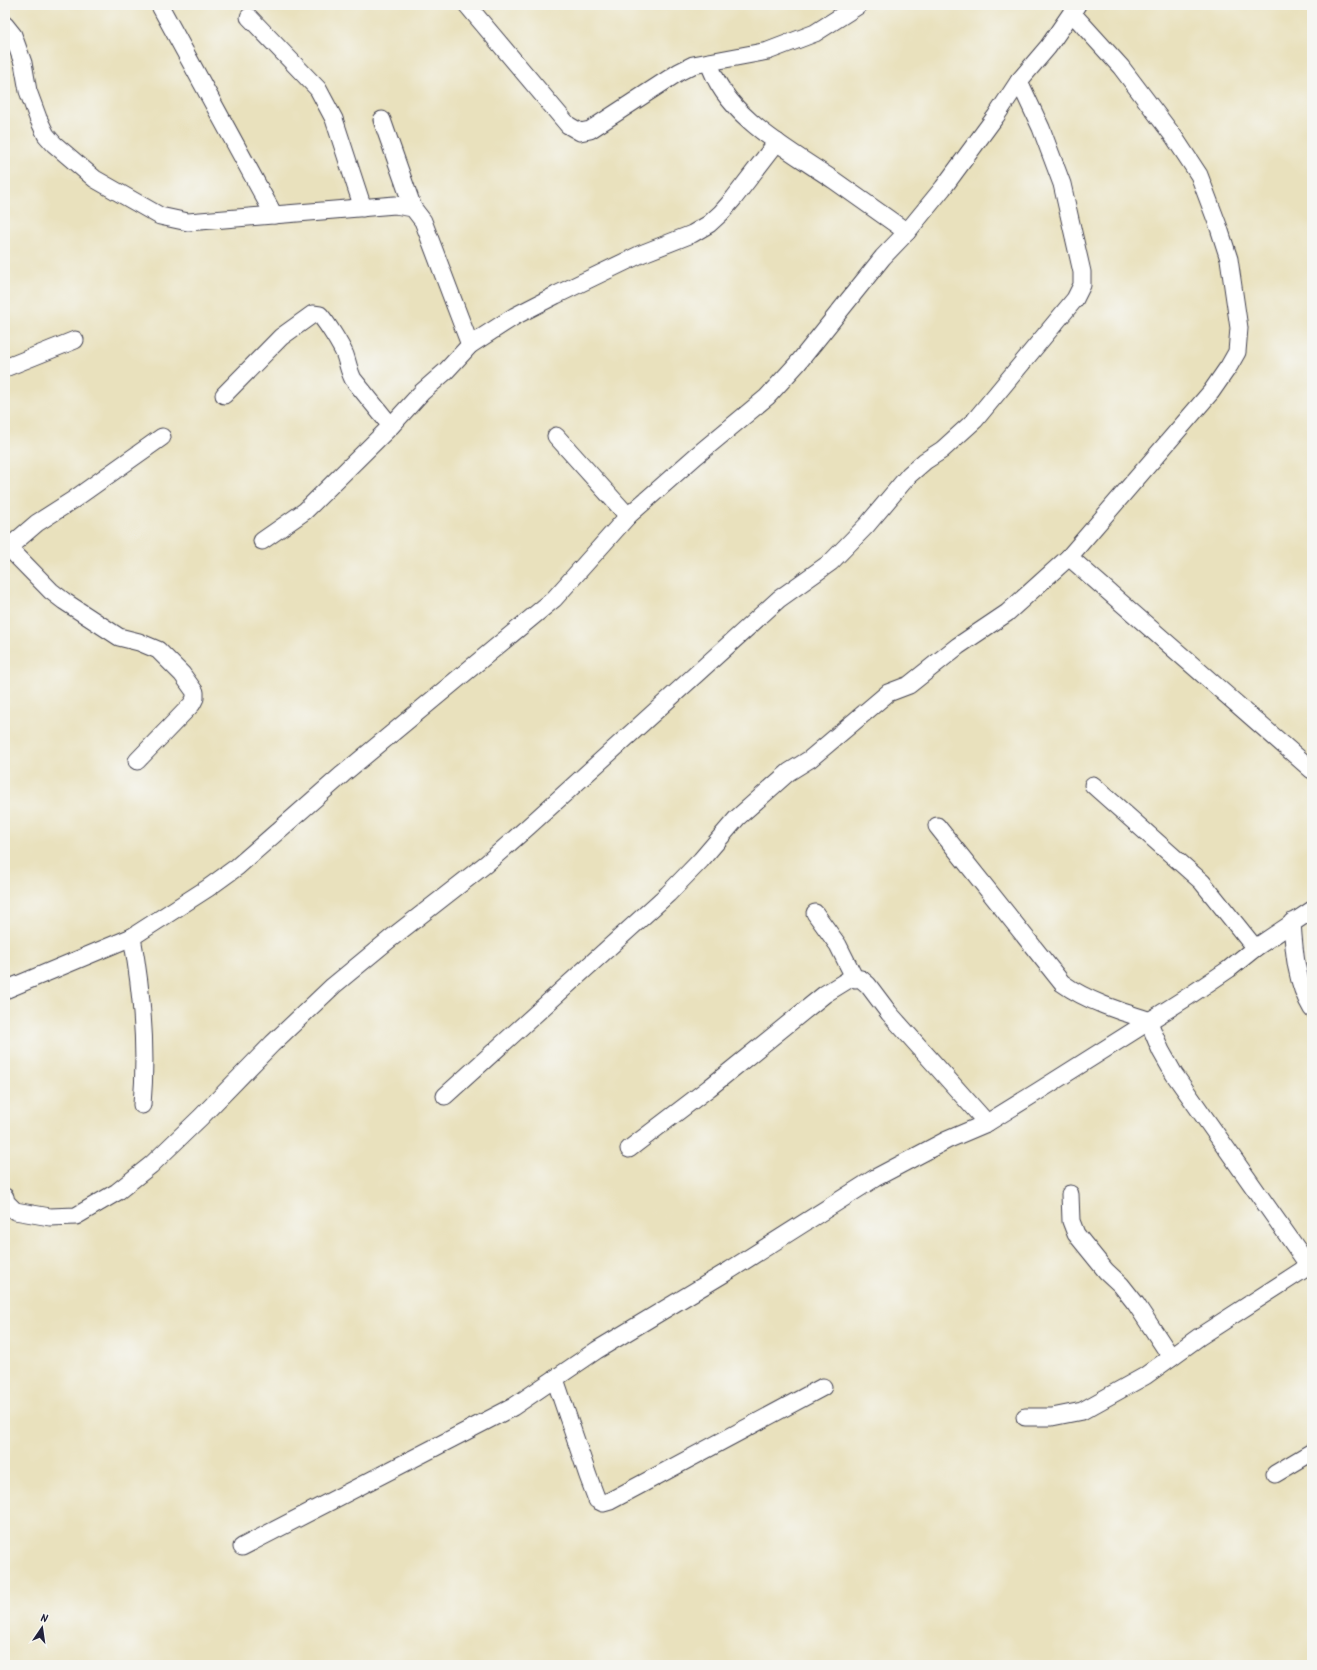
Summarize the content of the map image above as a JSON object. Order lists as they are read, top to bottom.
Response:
{
  "north": "top"
}
